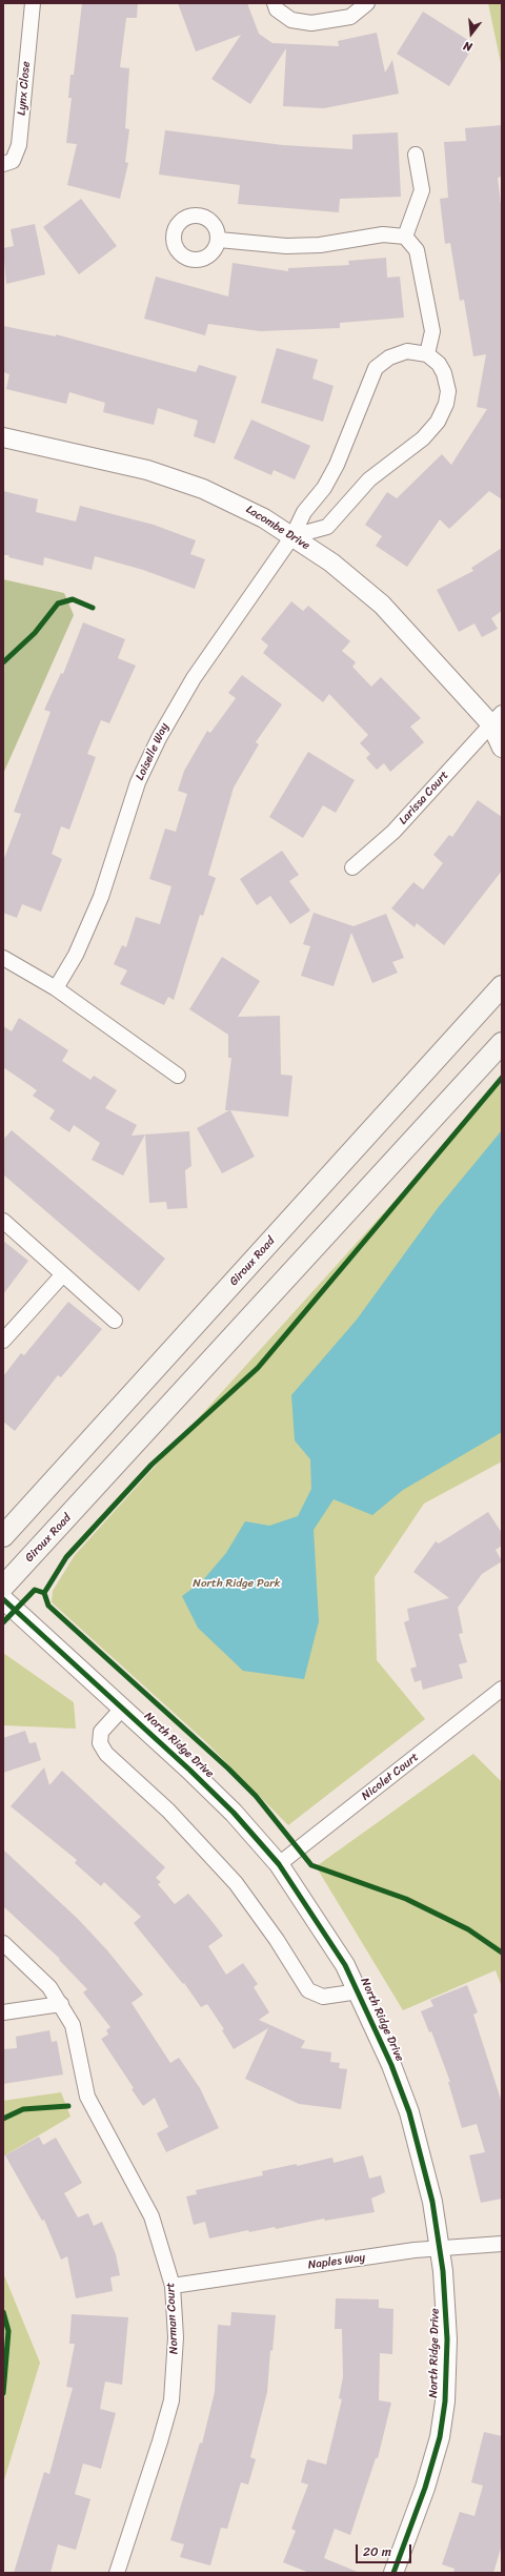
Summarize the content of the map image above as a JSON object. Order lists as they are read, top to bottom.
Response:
{
  "streets": {
    "main road": ["Giroux Road"],
    "street": [
      "Lynx Close",
      "Lacombe Drive",
      "Loiselle Way",
      "Larissa Court",
      "North Ridge Drive",
      "Nicolet Court",
      "Naples Way",
      "Norman Court"
    ]
  },
  "crossings": [
    ["Lacombe Drive", "Loiselle Way"],
    ["Lacombe Drive", "Larissa Court"],
    ["North Ridge Drive", "Nicolet Court"],
    ["North Ridge Drive", "Naples Way"],
    ["Naples Way", "Norman Court"]
  ],
  "parks": ["North Ridge Park"],
  "scale_bar": "20 m",
  "north": "bottom"
}
